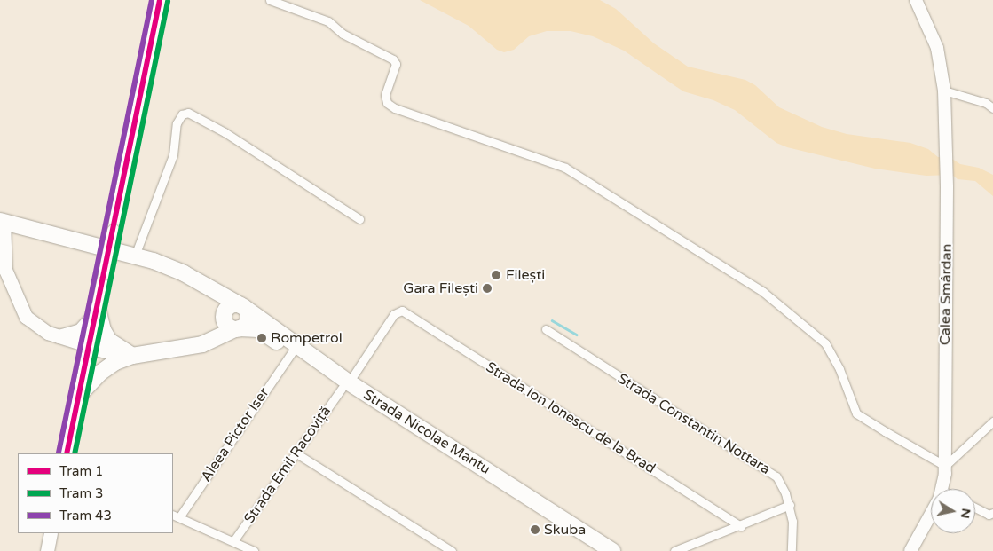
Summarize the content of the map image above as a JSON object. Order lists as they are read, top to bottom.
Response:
{
  "streets": {
    "highway": ["Strada Nicolae Mantu"],
    "main road": ["Calea Smârdan"],
    "street": [
      "Strada Ion Ionescu de la Brad",
      "Strada Constantin Nottara",
      "Aleea Pictor Iser",
      "Strada Emil Racoviță"
    ]
  },
  "crossings": [
    ["Strada Ion Ionescu de la Brad", "Strada Emil Racoviță"],
    ["Strada Nicolae Mantu", "Strada Emil Racoviță"]
  ],
  "places": [
    "Filești",
    "Gara Filești",
    "Rompetrol",
    "Skuba"
  ],
  "lines": ["tram line 1", "tram line 43", "tram line 3"],
  "legend": ["Tram 1", "Tram 3", "Tram 43"],
  "north": "right"
}
